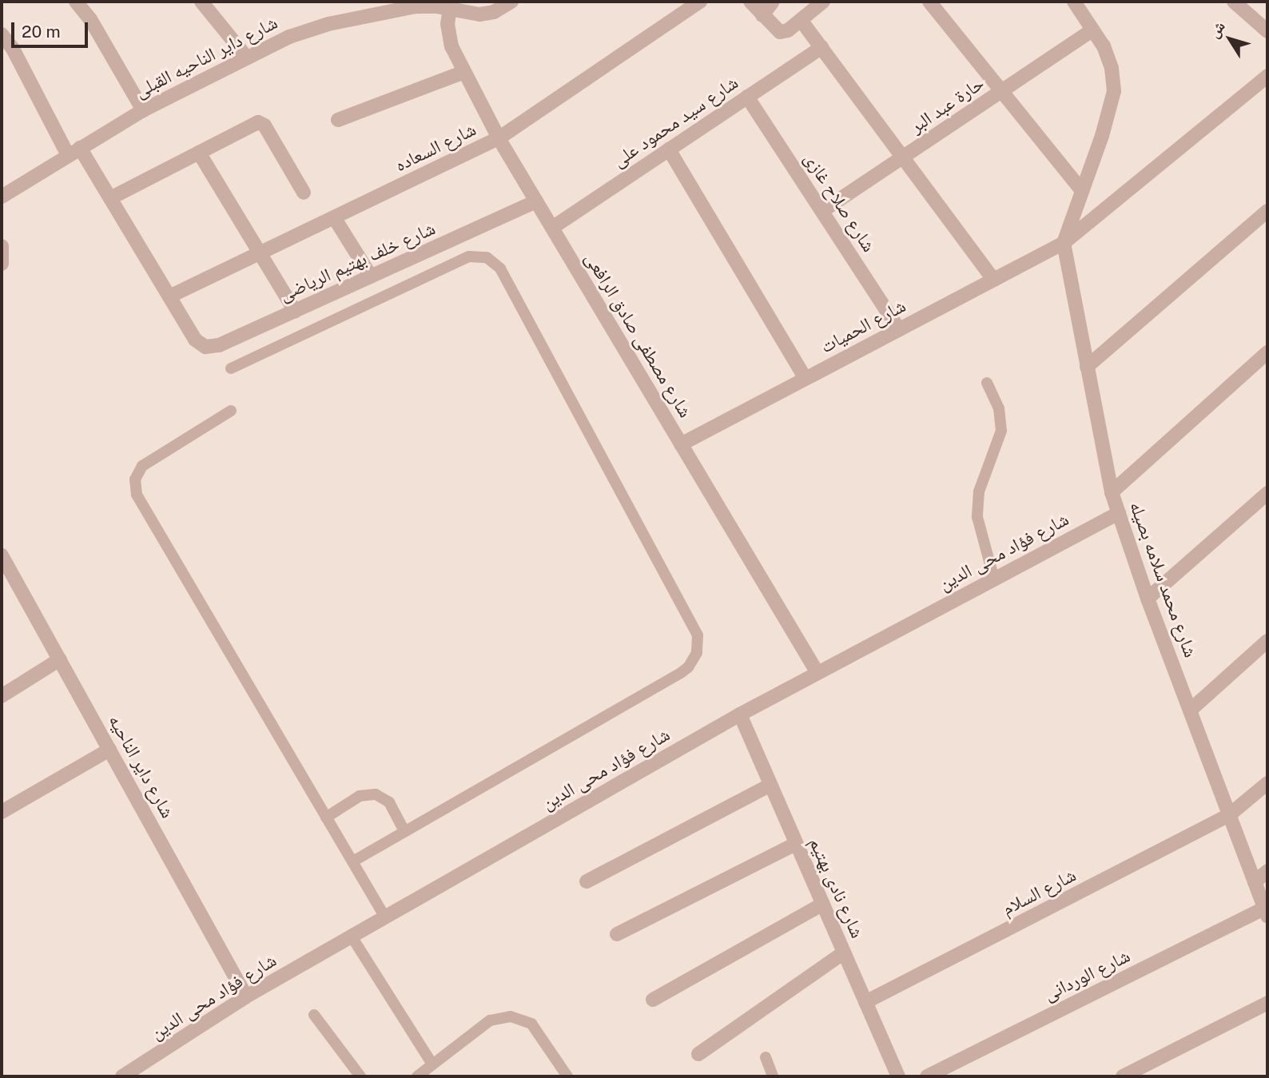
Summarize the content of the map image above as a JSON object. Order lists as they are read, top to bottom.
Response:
{
  "streets": {
    "street": [
      "شارع داير الناحيه القبلى",
      "حارة عبد البر",
      "شارع سيد محمود على",
      "شارع السعاده",
      "شارع صلاح غازى",
      "شارع خلف بهتيم الرياضى",
      "شارع الحميات",
      "شارع مصطفى صادق الرافعى",
      "شارع فؤاد محى الدين",
      "شارع محمد سلامه بصيله",
      "شارع داير الناحيه",
      "شارع نادى بهتيم",
      "شارع السلام",
      "شارع الوردانى"
    ]
  },
  "crossings": [
    ["شارع داير الناحيه القبلى", "شارع مصطفى صادق الرافعى"],
    ["حارة عبد البر", "شارع صلاح غازى"],
    ["شارع سيد محمود على", "شارع صلاح غازى"],
    ["شارع سيد محمود على", "شارع مصطفى صادق الرافعى"],
    ["شارع السعاده", "شارع خلف بهتيم الرياضى"],
    ["شارع السعاده", "شارع مصطفى صادق الرافعى"],
    ["شارع صلاح غازى", "شارع الحميات"],
    ["شارع خلف بهتيم الرياضى", "شارع مصطفى صادق الرافعى"],
    ["شارع الحميات", "شارع مصطفى صادق الرافعى"],
    ["شارع الحميات", "شارع محمد سلامه بصيله"],
    ["شارع مصطفى صادق الرافعى", "شارع فؤاد محى الدين"],
    ["شارع فؤاد محى الدين", "شارع محمد سلامه بصيله"],
    ["شارع فؤاد محى الدين", "شارع داير الناحيه"],
    ["شارع فؤاد محى الدين", "شارع نادى بهتيم"],
    ["شارع محمد سلامه بصيله", "شارع السلام"],
    ["شارع محمد سلامه بصيله", "شارع الوردانى"],
    ["شارع نادى بهتيم", "شارع السلام"]
  ],
  "scale_bar": "20 m",
  "north": "top left"
}
